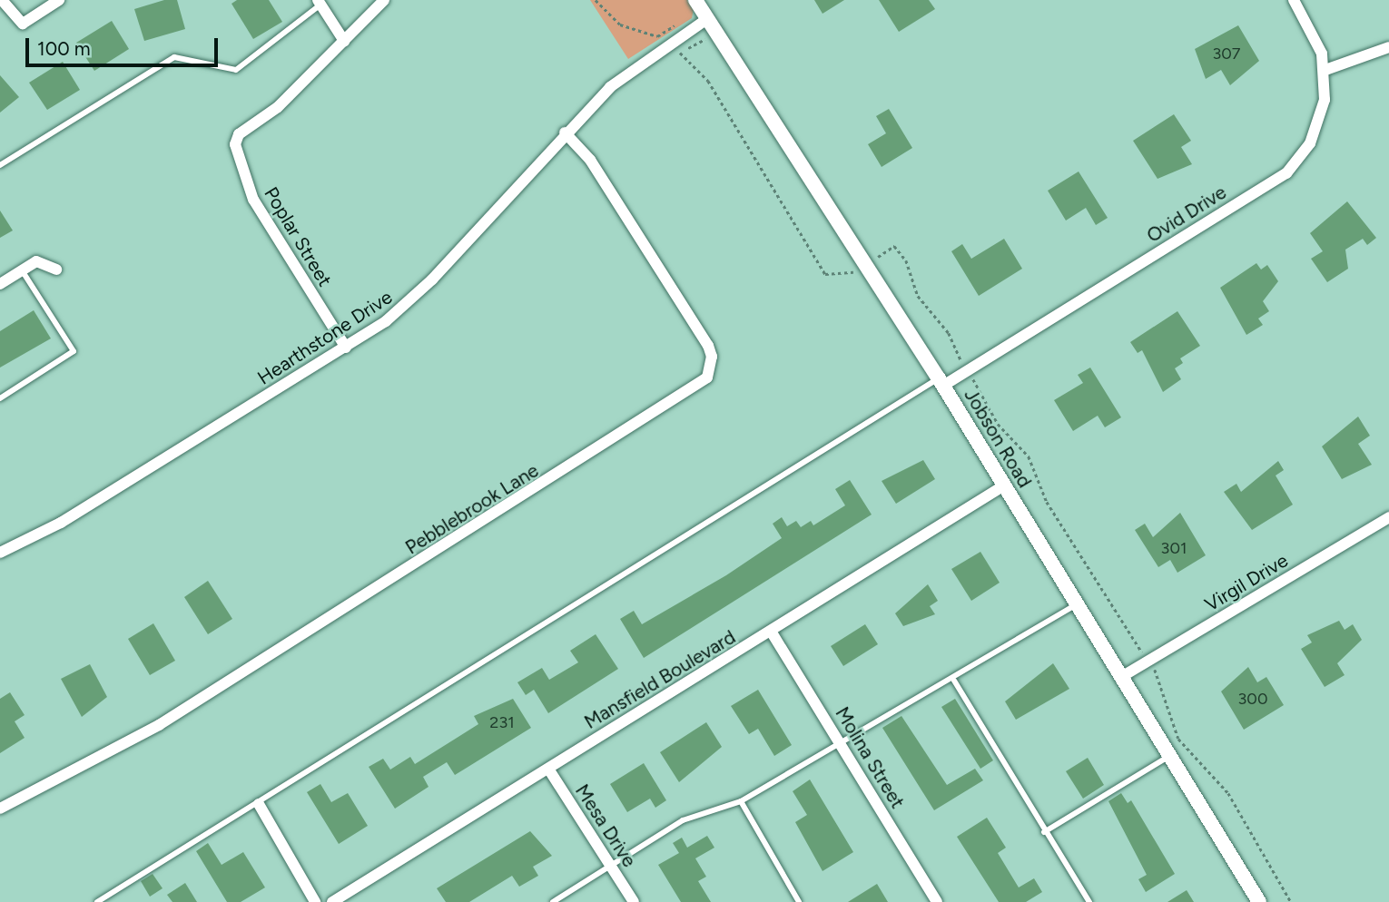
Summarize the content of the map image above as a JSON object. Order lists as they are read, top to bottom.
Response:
{
  "streets": {
    "street": [
      "Ovid Drive",
      "Poplar Street",
      "Hearthstone Drive",
      "Jobson Road",
      "Pebblebrook Lane",
      "Virgil Drive",
      "Mansfield Boulevard",
      "Molina Street",
      "Mesa Drive"
    ]
  },
  "crossings": [
    ["Ovid Drive", "Jobson Road"],
    ["Poplar Street", "Hearthstone Drive"],
    ["Hearthstone Drive", "Jobson Road"],
    ["Hearthstone Drive", "Pebblebrook Lane"],
    ["Jobson Road", "Virgil Drive"],
    ["Jobson Road", "Mansfield Boulevard"],
    ["Mansfield Boulevard", "Molina Street"],
    ["Mansfield Boulevard", "Mesa Drive"]
  ],
  "house_numbers": [
    "307",
    "301",
    "300",
    "231"
  ],
  "scale_bar": "100 m"
}
